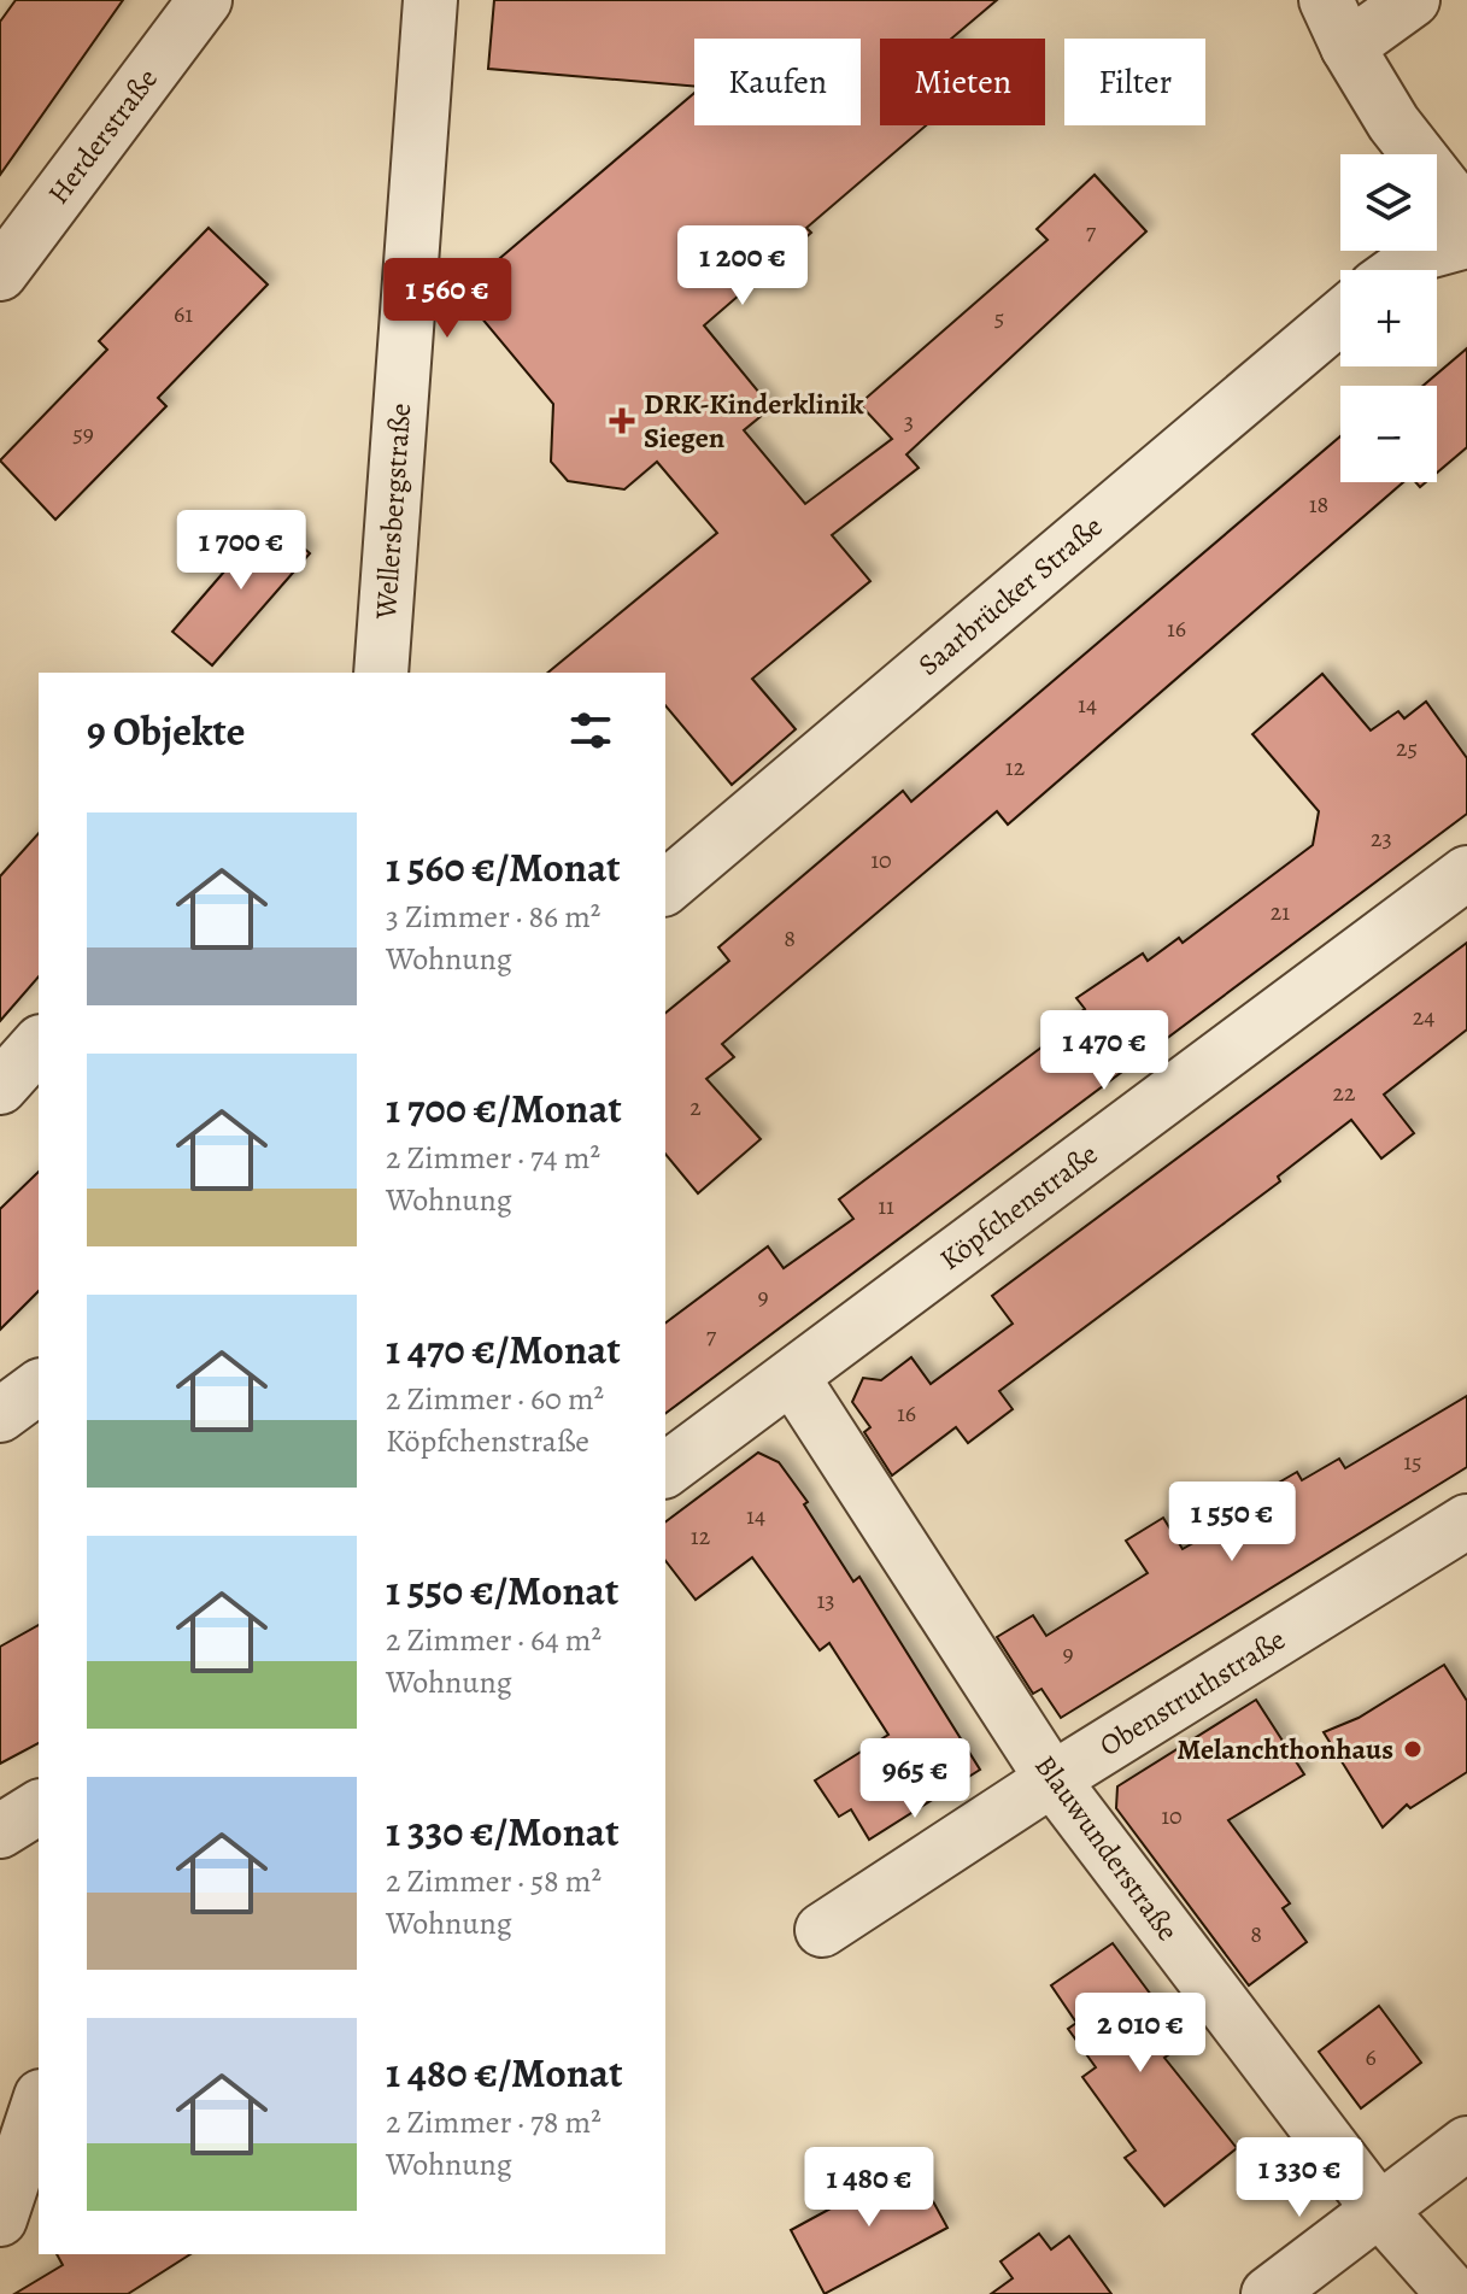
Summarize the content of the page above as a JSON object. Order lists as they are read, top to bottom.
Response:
{
  "streets": {
    "street": [
      "Herderstraße",
      "Wellersbergstraße",
      "Saarbrücker Straße",
      "Köpfchenstraße",
      "Obenstruthstraße",
      "Blauwunderstraße"
    ]
  },
  "crossings": [
    ["Köpfchenstraße", "Blauwunderstraße"],
    ["Obenstruthstraße", "Blauwunderstraße"]
  ],
  "places": {
    "health": ["DRK-Kinderklinik Siegen"],
    "other": ["Melanchthonhaus"]
  },
  "house_numbers": [
    "7",
    "61",
    "5",
    "3",
    "59",
    "18",
    "16",
    "14",
    "25",
    "12",
    "23",
    "10",
    "21",
    "8",
    "24",
    "22",
    "2",
    "11",
    "9",
    "7",
    "16",
    "15",
    "14",
    "12",
    "13",
    "9",
    "10",
    "8",
    "6"
  ],
  "page": {
    "chip": ["Kaufen", "Mieten", "Filter"],
    "map_buttons": ["+", "−"],
    "price": [
      "1 200 €",
      "1 560 €",
      "1 700 €",
      "1 470 €",
      "1 550 €",
      "965 €",
      "2 010 €",
      "1 330 €",
      "1 480 €"
    ],
    "heading": "9 Objekte",
    "list": [
      {
        "name": "1 560 €/Monat",
        "note": "3 Zimmer · 86 m² · Wohnung"
      },
      {
        "name": "1 700 €/Monat",
        "note": "2 Zimmer · 74 m² · Wohnung"
      },
      {
        "name": "1 470 €/Monat",
        "note": "2 Zimmer · 60 m² · Köpfchenstraße"
      },
      {
        "name": "1 550 €/Monat",
        "note": "2 Zimmer · 64 m² · Wohnung"
      },
      {
        "name": "1 330 €/Monat",
        "note": "2 Zimmer · 58 m² · Wohnung"
      },
      {
        "name": "1 480 €/Monat",
        "note": "2 Zimmer · 78 m² · Wohnung"
      }
    ]
  }
}
